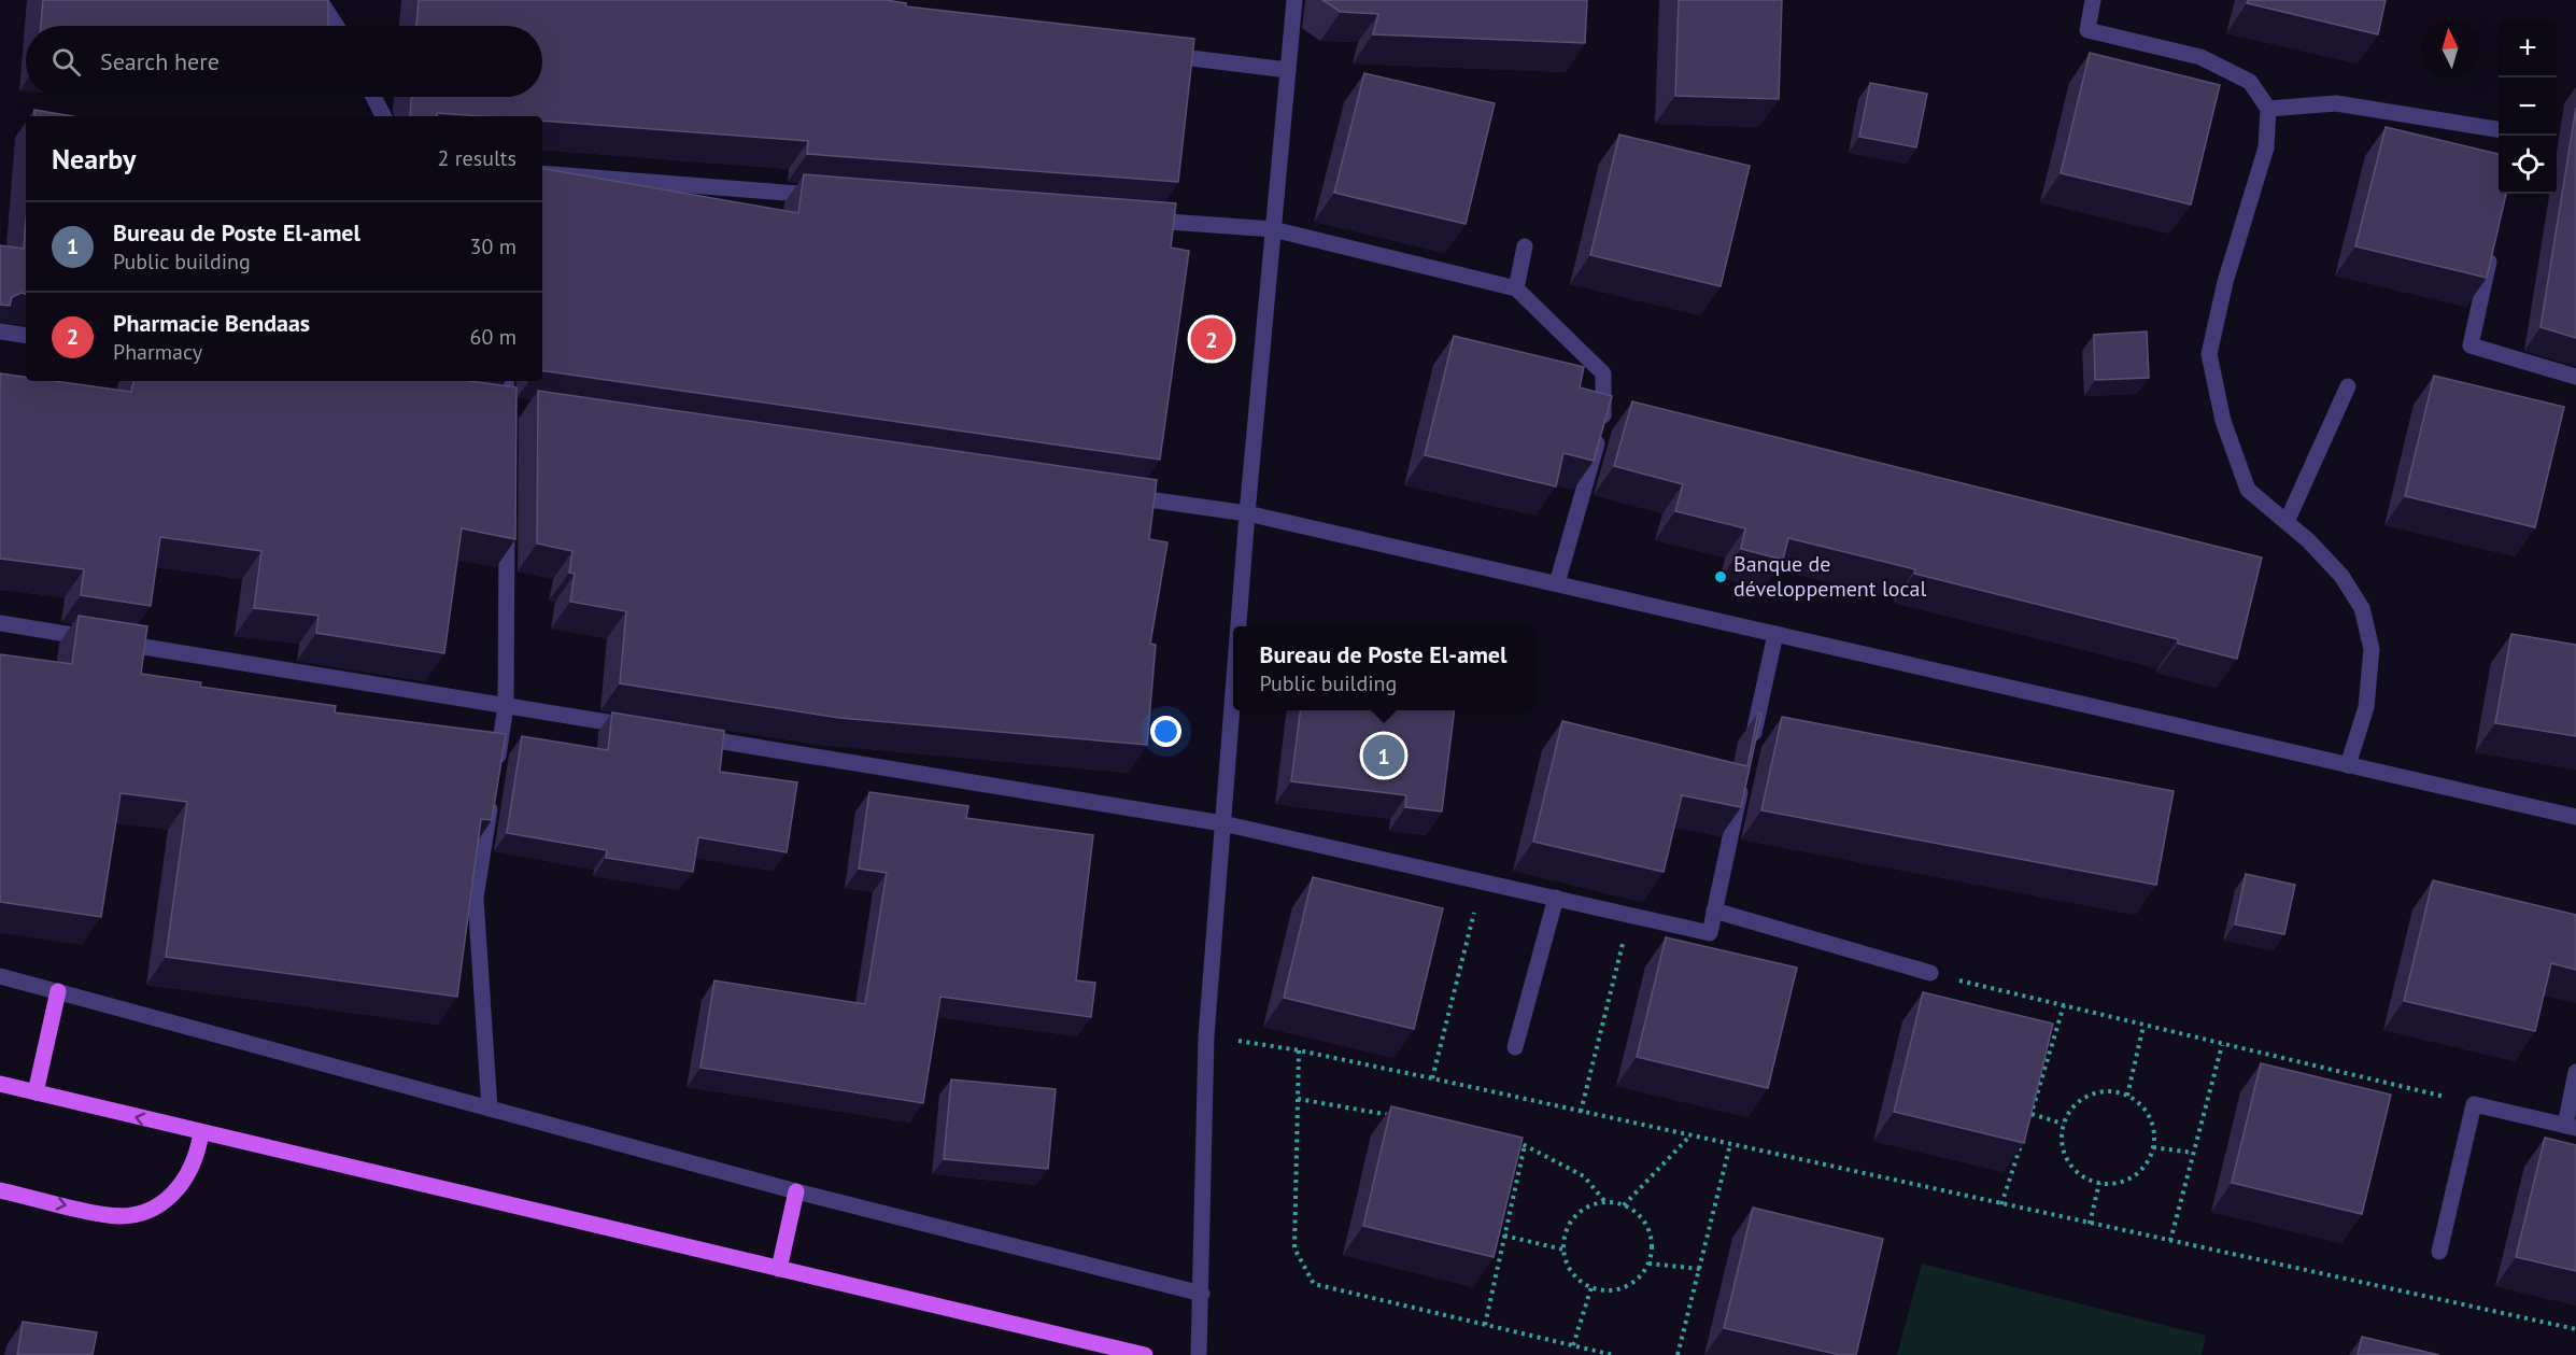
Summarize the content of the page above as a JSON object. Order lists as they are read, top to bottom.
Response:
{
  "places": ["Banque de développement local"],
  "north": "top",
  "page": {
    "map_buttons": ["+", "−"],
    "search": "Search here",
    "heading": ["Nearby", "2 results"],
    "list": [
      {
        "mark": "1",
        "name": "Bureau de Poste El-amel",
        "note": "Public building",
        "value": "30 m"
      },
      {
        "mark": "2",
        "name": "Pharmacie Bendaas",
        "note": "Pharmacy",
        "value": "60 m"
      }
    ],
    "pins": ["2", "1"],
    "popup": ["Bureau de Poste El-amel", "Public building"]
  }
}
